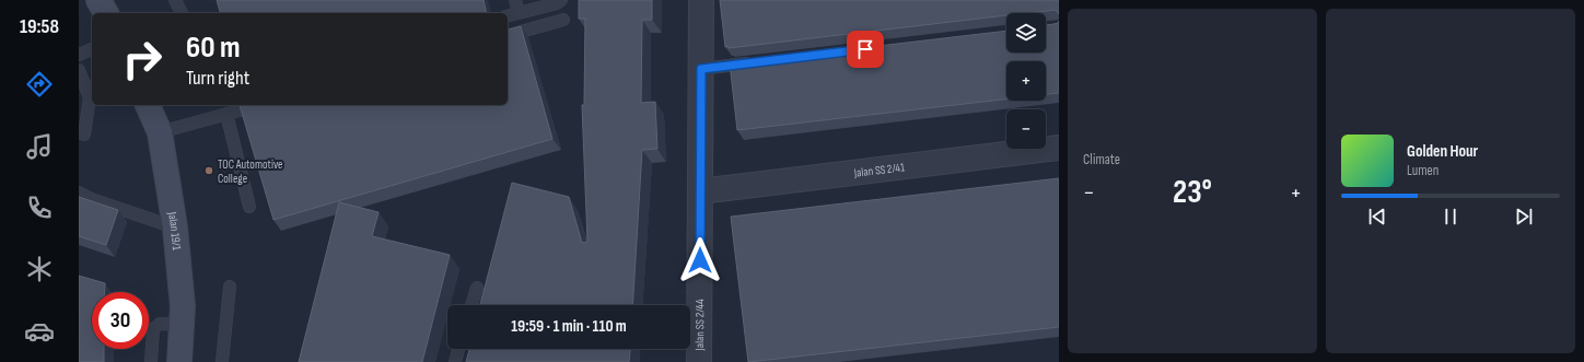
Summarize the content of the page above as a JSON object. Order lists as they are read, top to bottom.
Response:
{
  "streets": {
    "main road": ["Jalan 19/1"],
    "street": ["Jalan SS 2/41", "Jalan SS 2/44"]
  },
  "crossings": [
    ["Jalan SS 2/41", "Jalan SS 2/44"]
  ],
  "places": ["TOC Automotive College"],
  "page": {
    "tabs": "19:58",
    "tile": "Climate",
    "map_buttons": ["+", "−"],
    "turn": ["60 m", "Turn right"],
    "song": ["Golden Hour", "Lumen"],
    "heat": ["−", "23°", "+"],
    "limit": "30",
    "trip": "19:59 · 1 min · 110 m"
  }
}
